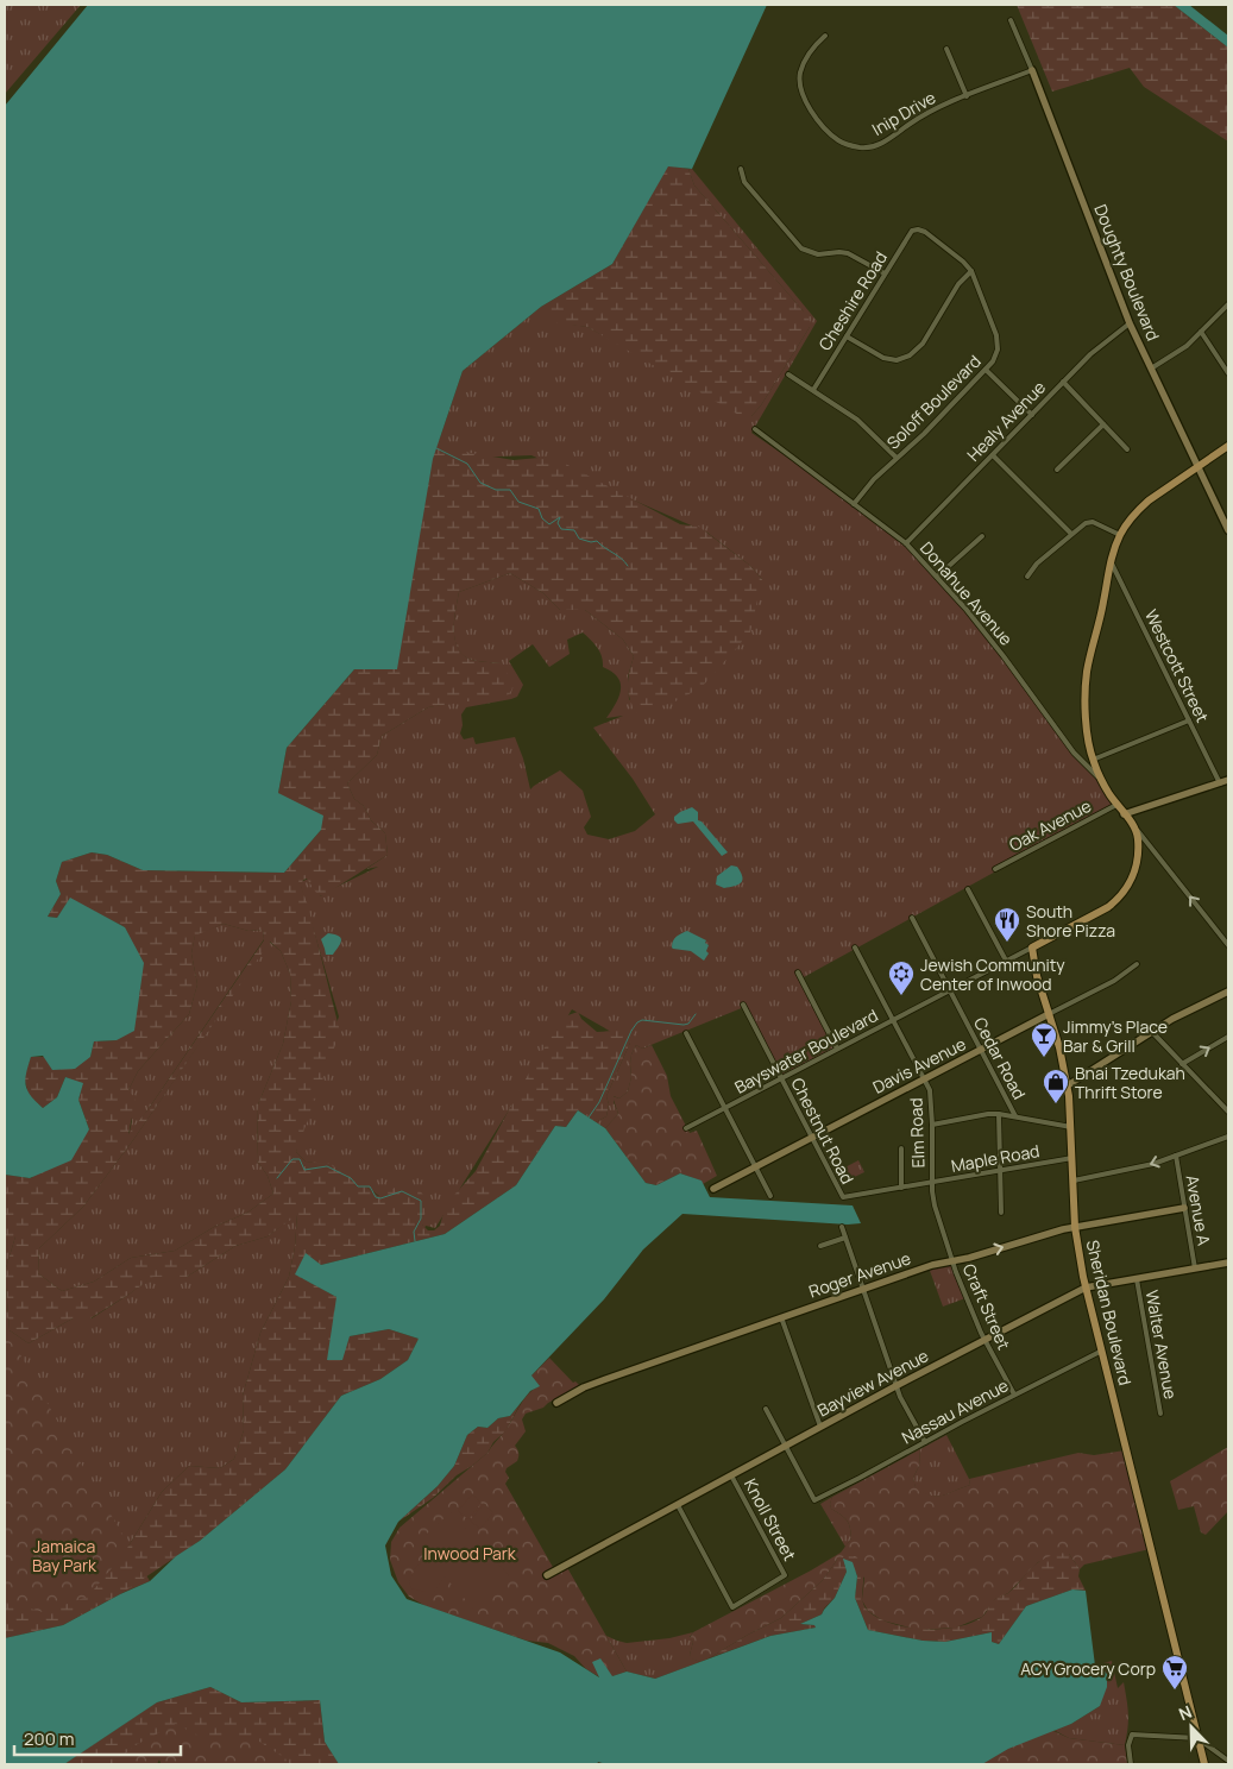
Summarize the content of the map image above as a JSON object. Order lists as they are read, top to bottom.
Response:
{
  "streets": {
    "main road": ["Sheridan Boulevard"],
    "street": [
      "Inip Drive",
      "Doughty Boulevard",
      "Cheshire Road",
      "Soloff Boulevard",
      "Healy Avenue",
      "Donahue Avenue",
      "Westcott Street",
      "Oak Avenue",
      "Bayswater Boulevard",
      "Cedar Road",
      "Davis Avenue",
      "Chestnut Road",
      "Elm Road",
      "Maple Road",
      "Avenue A",
      "Roger Avenue",
      "Craft Street",
      "Walter Avenue",
      "Bayview Avenue",
      "Nassau Avenue",
      "Knoll Street"
    ]
  },
  "crossings": [
    ["Inip Drive", "Doughty Boulevard"],
    ["Doughty Boulevard", "Healy Avenue"],
    ["Cheshire Road", "Soloff Boulevard"],
    ["Soloff Boulevard", "Donahue Avenue"],
    ["Healy Avenue", "Donahue Avenue"],
    ["Bayswater Boulevard", "Cedar Road"],
    ["Bayswater Boulevard", "Chestnut Road"],
    ["Bayswater Boulevard", "Elm Road"],
    ["Bayswater Boulevard", "Sheridan Boulevard"],
    ["Cedar Road", "Davis Avenue"],
    ["Cedar Road", "Maple Road"],
    ["Davis Avenue", "Chestnut Road"],
    ["Davis Avenue", "Elm Road"],
    ["Davis Avenue", "Sheridan Boulevard"],
    ["Chestnut Road", "Maple Road"],
    ["Elm Road", "Maple Road"],
    ["Elm Road", "Roger Avenue"],
    ["Elm Road", "Craft Street"],
    ["Maple Road", "Sheridan Boulevard"],
    ["Avenue A", "Roger Avenue"],
    ["Avenue A", "Bayview Avenue"],
    ["Roger Avenue", "Craft Street"],
    ["Roger Avenue", "Sheridan Boulevard"],
    ["Craft Street", "Bayview Avenue"],
    ["Craft Street", "Nassau Avenue"],
    ["Sheridan Boulevard", "Bayview Avenue"],
    ["Sheridan Boulevard", "Nassau Avenue"],
    ["Walter Avenue", "Bayview Avenue"],
    ["Bayview Avenue", "Nassau Avenue"],
    ["Bayview Avenue", "Knoll Street"]
  ],
  "parks": ["Jamaica Bay Park", "Inwood Park"],
  "places": {
    "restaurant": ["South Shore Pizza"],
    "synagogue": ["Jewish Community Center of Inwood"],
    "bar": ["Jimmy's Place Bar & Grill"],
    "shop": ["Bnai Tzedukah Thrift Store"],
    "supermarket": ["ACY Grocery Corp"]
  },
  "scale_bar": "200 m",
  "north": "top left"
}
